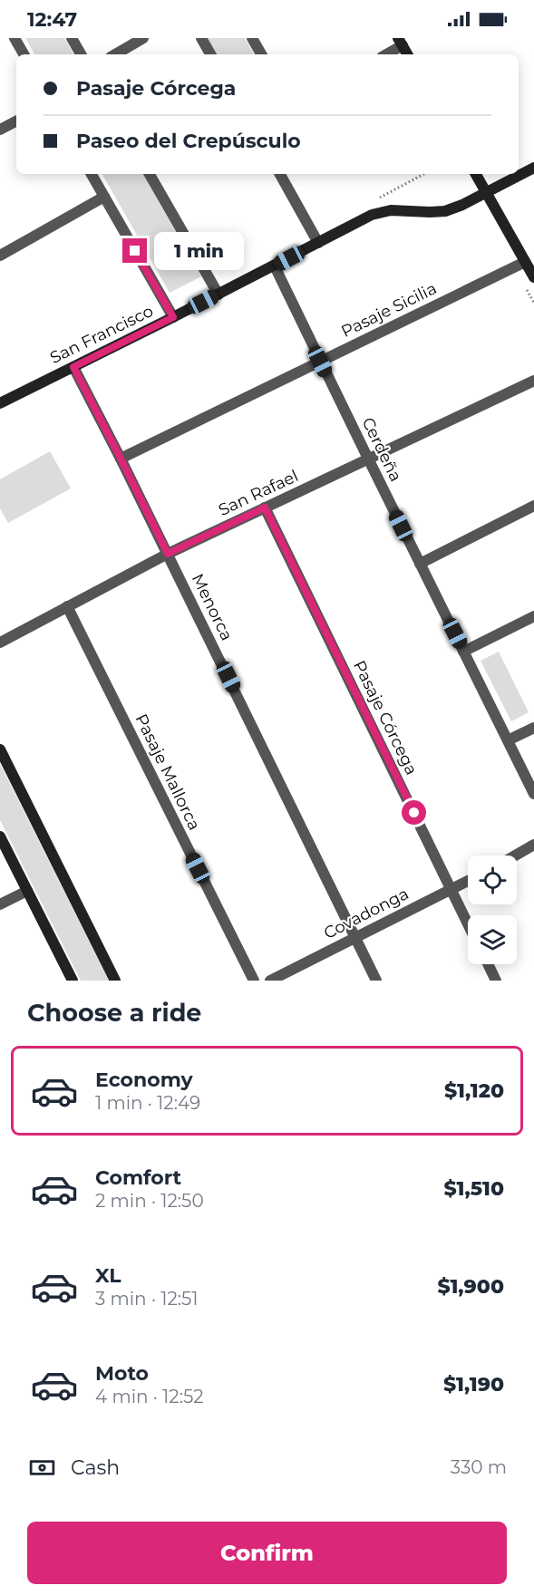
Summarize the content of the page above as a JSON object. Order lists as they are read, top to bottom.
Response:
{
  "streets": {
    "main road": ["San Francisco"],
    "street": [
      "Pasaje Sicilia",
      "Cerdeña",
      "San Rafael",
      "Menorca",
      "Pasaje Córcega",
      "Pasaje Mallorca",
      "Covadonga"
    ]
  },
  "crossings": [
    ["Pasaje Sicilia", "Cerdeña"],
    ["Pasaje Sicilia", "Menorca"],
    ["San Francisco", "Cerdeña"],
    ["San Francisco", "Menorca"],
    ["Cerdeña", "San Rafael"],
    ["San Rafael", "Menorca"],
    ["San Rafael", "Pasaje Córcega"],
    ["San Rafael", "Pasaje Mallorca"],
    ["Menorca", "Covadonga"],
    ["Pasaje Córcega", "Covadonga"]
  ],
  "page": {
    "status": "12:47",
    "banner": ["Pasaje Córcega", "Paseo del Crepúsculo"],
    "bubble": "1 min",
    "heading": "Choose a ride",
    "list": [
      {
        "name": "Economy",
        "note": "1 min · 12:49",
        "value": "$1,120"
      },
      {
        "name": "Comfort",
        "note": "2 min · 12:50",
        "value": "$1,510"
      },
      {
        "name": "XL",
        "note": "3 min · 12:51",
        "value": "$1,900"
      },
      {
        "name": "Moto",
        "note": "4 min · 12:52",
        "value": "$1,190"
      }
    ],
    "pay": ["Cash", "330 m"],
    "buttons": "Confirm"
  }
}
